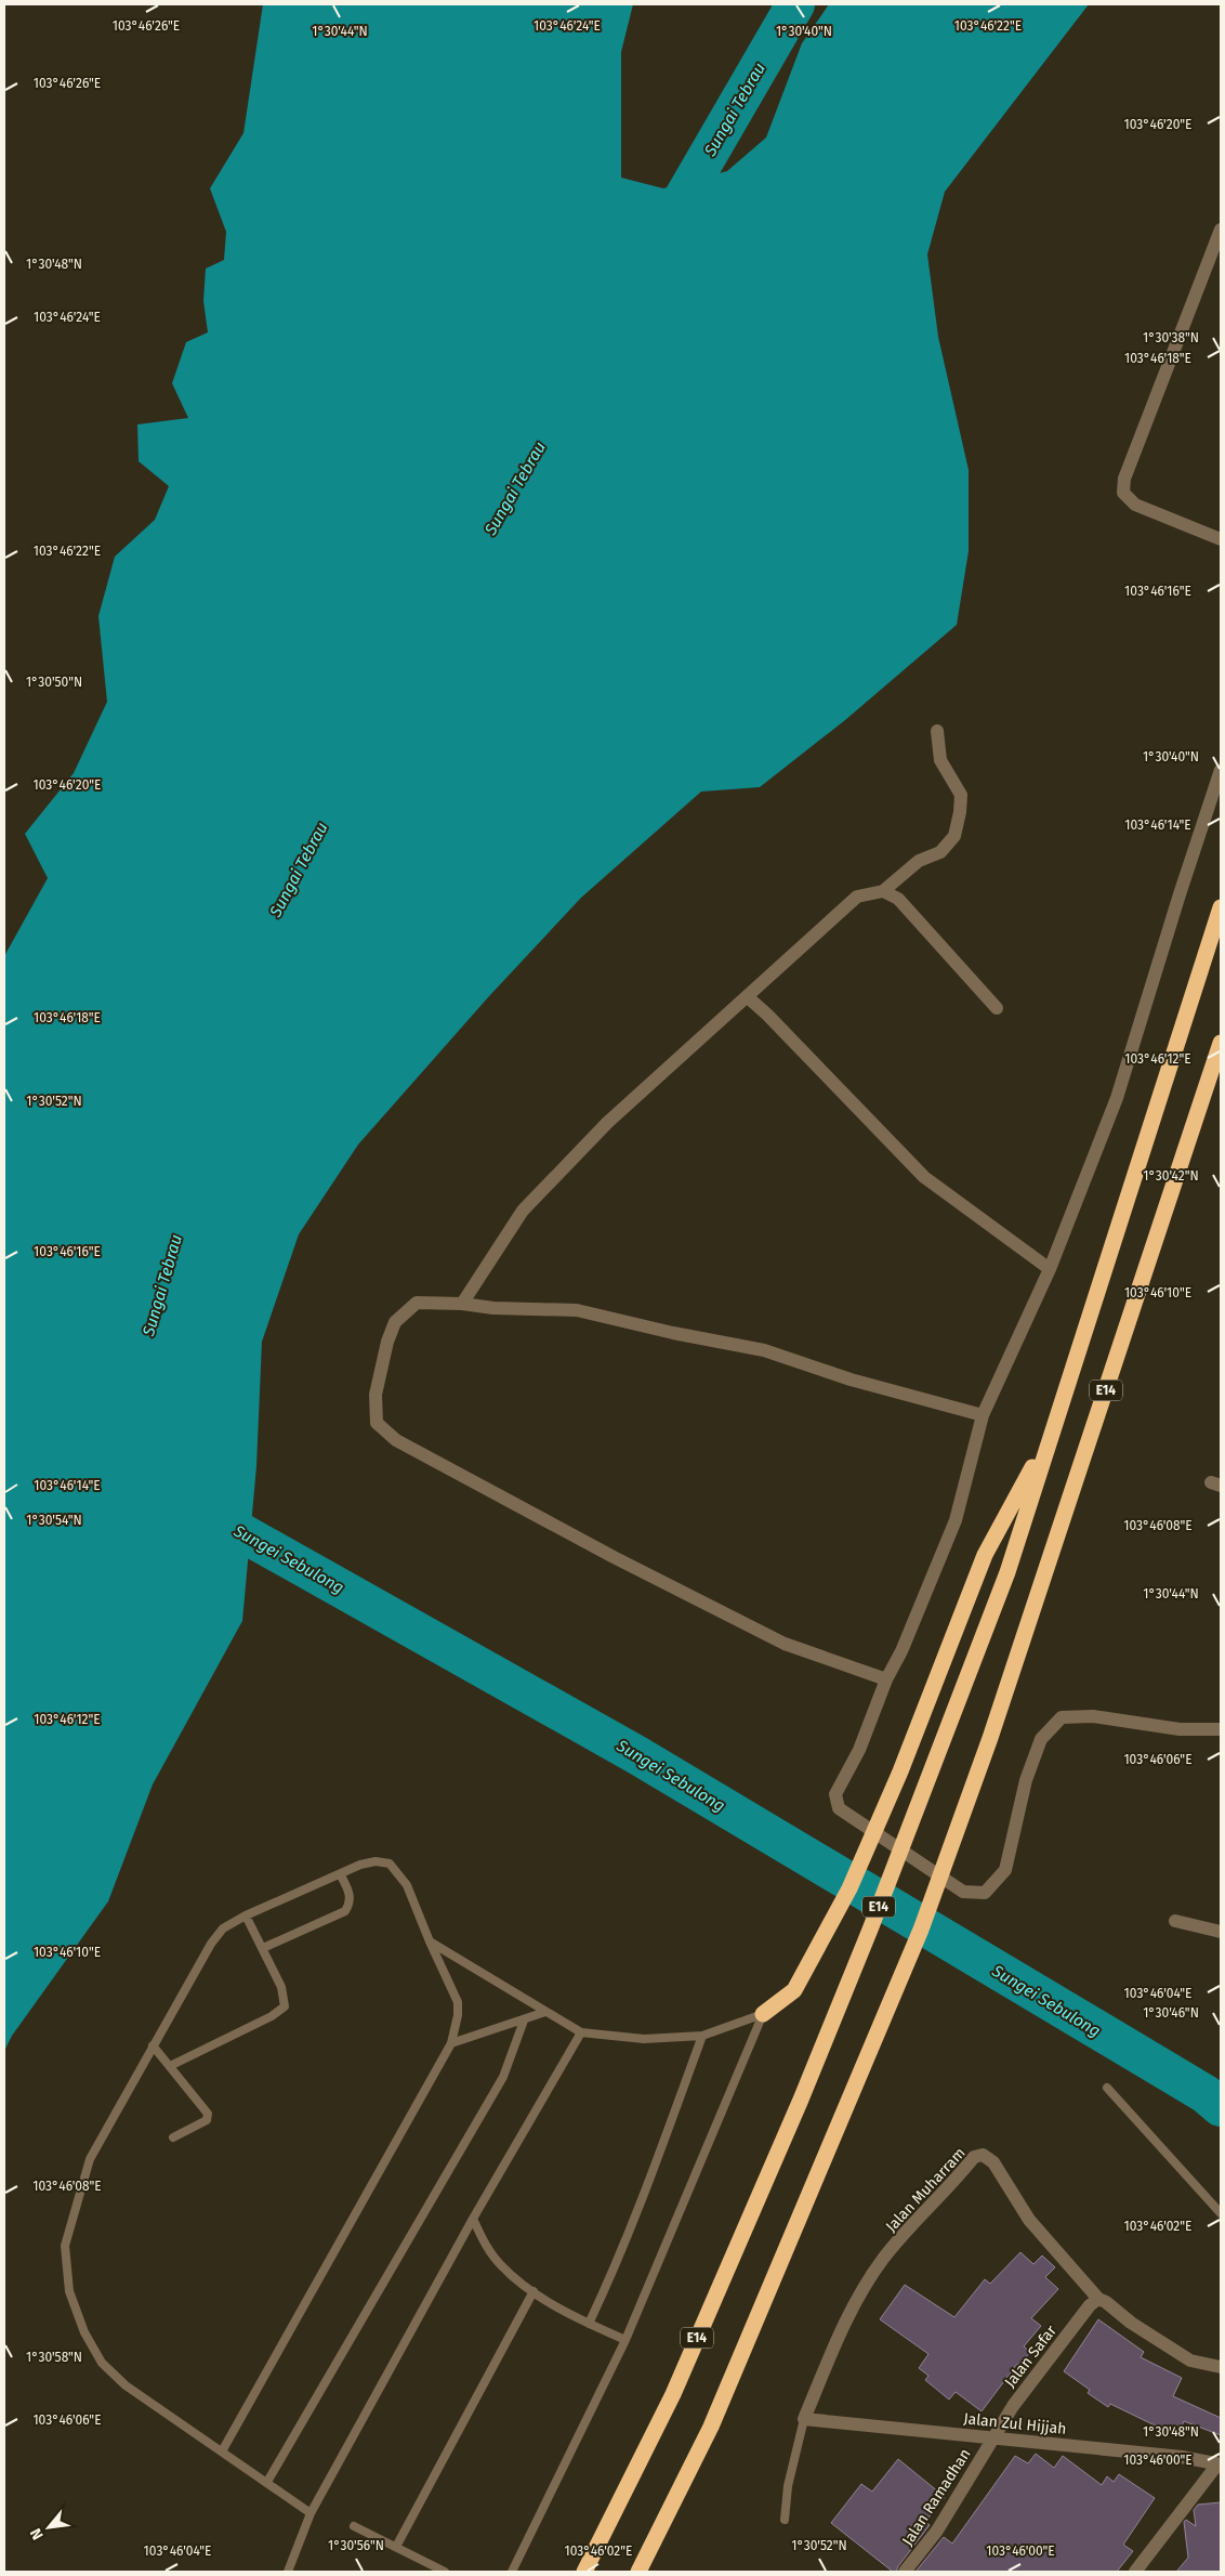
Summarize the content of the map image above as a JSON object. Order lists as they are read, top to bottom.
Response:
{
  "streets": {
    "highway": ["E14"],
    "street": [
      "Jalan Muharram",
      "Jalan Safar",
      "Jalan Zul Hijjah",
      "Jalan Ramadhan"
    ]
  },
  "crossings": [
    ["Jalan Muharram", "Jalan Safar"],
    ["Jalan Muharram", "Jalan Zul Hijjah"],
    ["Jalan Safar", "Jalan Zul Hijjah"],
    ["Jalan Safar", "Jalan Ramadhan"],
    ["Jalan Zul Hijjah", "Jalan Ramadhan"]
  ],
  "water": ["Sungai Tebrau", "Sungei Sebulong"],
  "north": "bottom left",
  "coordinates": [
    "103°46'26\"E",
    "103°46'24\"E",
    "103°46'22\"E",
    "1°30'44\"N",
    "1°30'40\"N",
    "103°46'20\"E",
    "1°30'48\"N",
    "1°30'38\"N",
    "103°46'18\"E",
    "103°46'16\"E",
    "1°30'50\"N",
    "103°46'14\"E",
    "103°46'12\"E",
    "1°30'52\"N",
    "1°30'42\"N",
    "103°46'10\"E",
    "1°30'54\"N",
    "103°46'08\"E",
    "103°46'06\"E",
    "103°46'04\"E",
    "1°30'46\"N",
    "103°46'02\"E",
    "1°30'58\"N",
    "103°46'00\"E",
    "1°30'56\"N"
  ]
}
